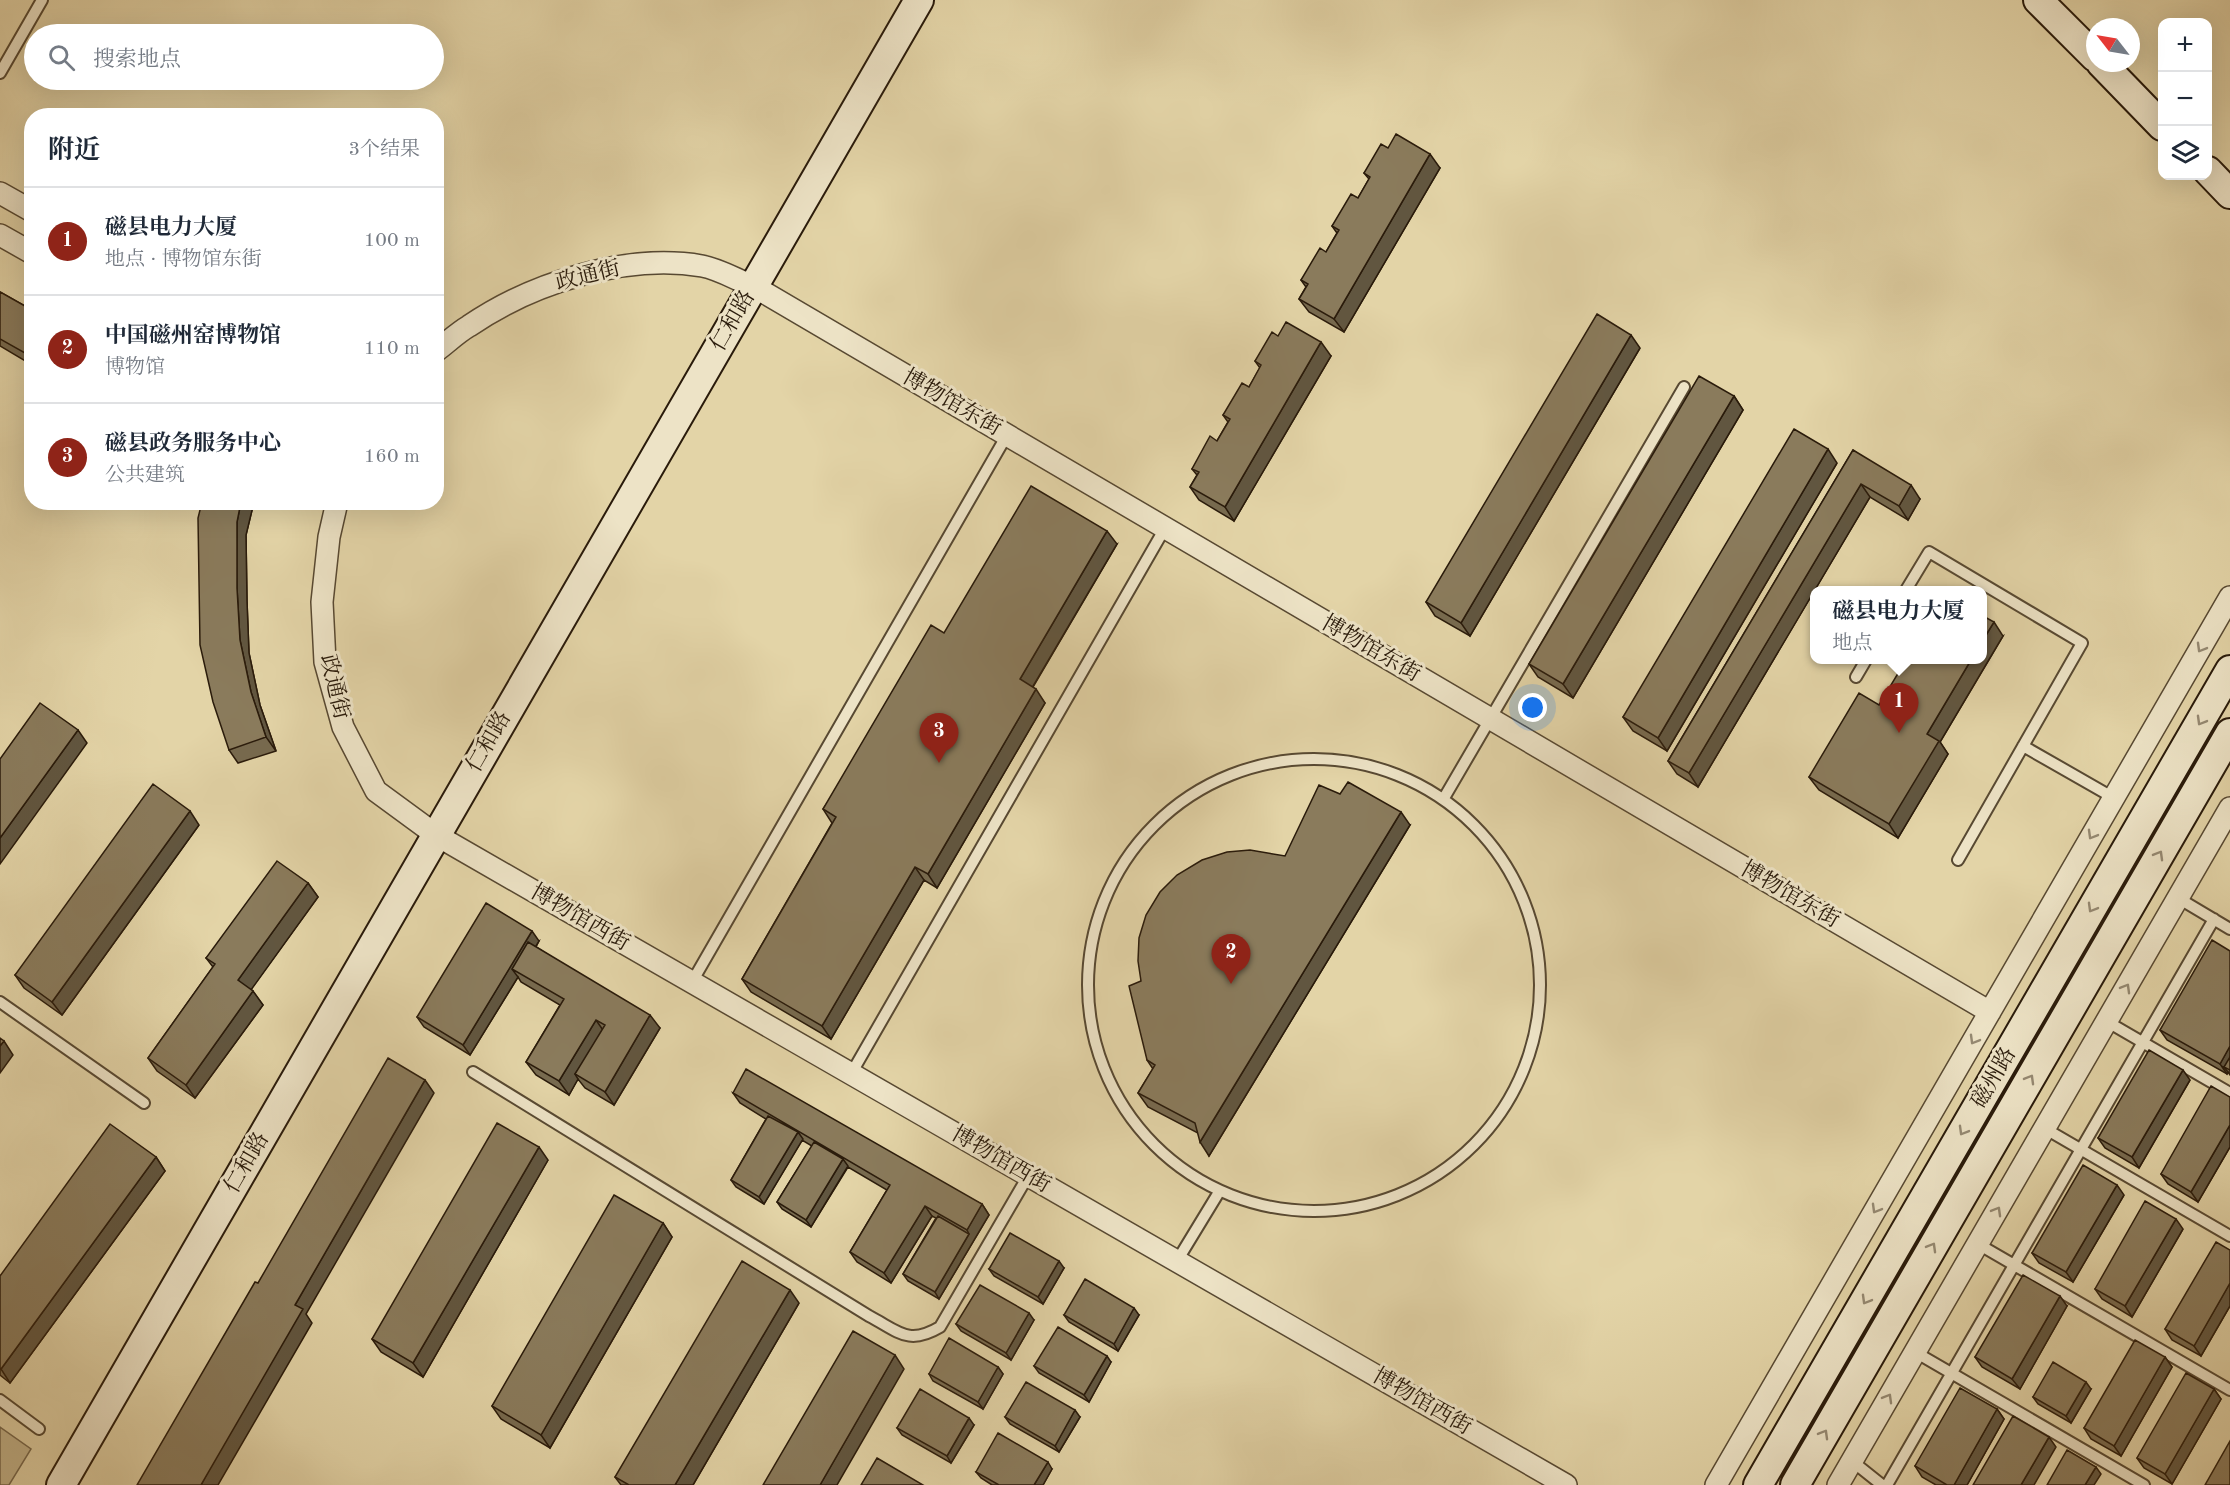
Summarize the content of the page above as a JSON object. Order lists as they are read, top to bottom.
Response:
{
  "streets": {
    "street": [
      "政通街",
      "仁和路",
      "博物馆东街",
      "博物馆西街",
      "磁州路"
    ]
  },
  "crossings": [
    ["政通街", "仁和路"],
    ["政通街", "博物馆东街"],
    ["政通街", "博物馆西街"],
    ["仁和路", "博物馆东街"],
    ["仁和路", "博物馆西街"]
  ],
  "north": "top left",
  "page": {
    "map_buttons": ["+", "−"],
    "search": "搜索地点",
    "heading": ["附近", "3个结果"],
    "list": [
      {
        "mark": "1",
        "name": "磁县电力大厦",
        "note": "地点 · 博物馆东街",
        "value": "100 m"
      },
      {
        "mark": "2",
        "name": "中国磁州窑博物馆",
        "note": "博物馆",
        "value": "110 m"
      },
      {
        "mark": "3",
        "name": "磁县政务服务中心",
        "note": "公共建筑",
        "value": "160 m"
      }
    ],
    "popup": ["磁县电力大厦", "地点"],
    "pins": ["1", "3", "2"]
  }
}
